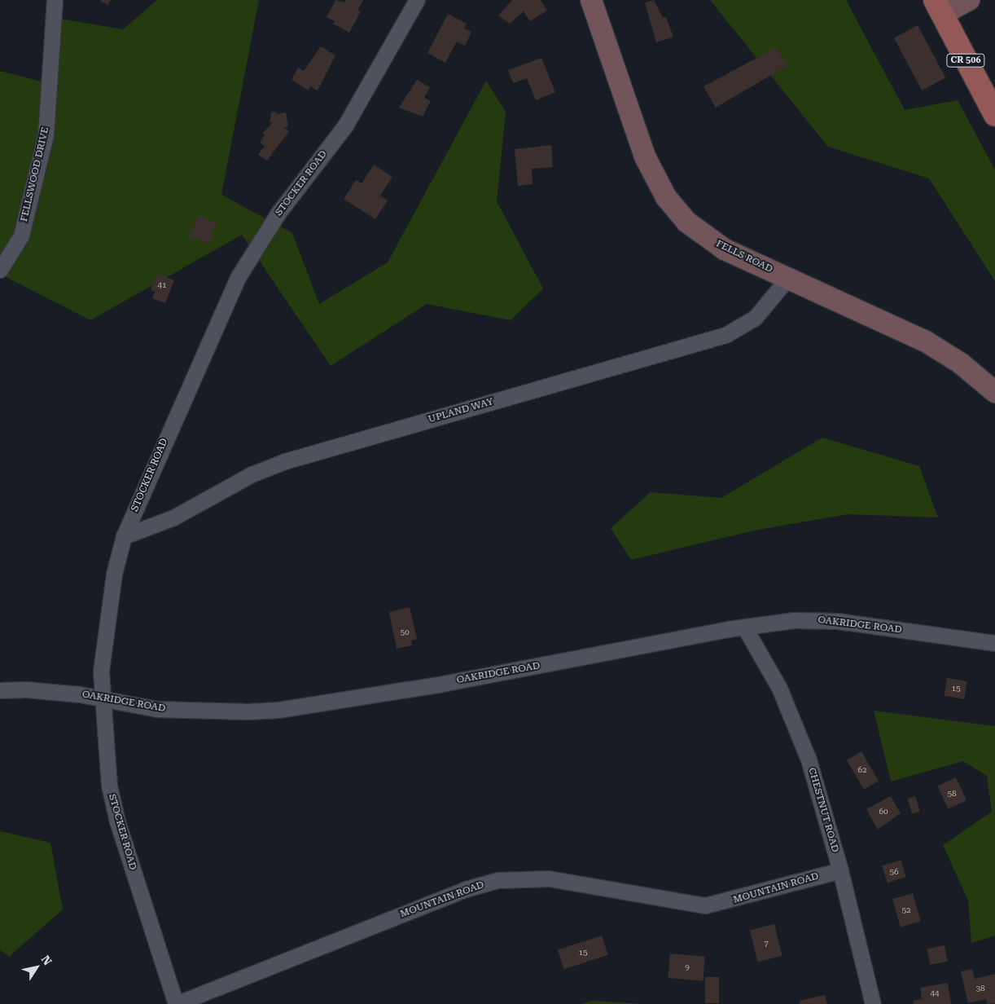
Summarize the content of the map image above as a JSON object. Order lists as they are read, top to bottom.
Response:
{
  "streets": {
    "main road": ["CR 506"],
    "street": [
      "FELLSWOOD DRIVE",
      "STOCKER ROAD",
      "FELLS ROAD",
      "UPLAND WAY",
      "OAKRIDGE ROAD",
      "CHESTNUT ROAD",
      "MOUNTAIN ROAD"
    ]
  },
  "crossings": [
    ["STOCKER ROAD", "UPLAND WAY"],
    ["STOCKER ROAD", "OAKRIDGE ROAD"],
    ["STOCKER ROAD", "MOUNTAIN ROAD"],
    ["FELLS ROAD", "UPLAND WAY"],
    ["OAKRIDGE ROAD", "CHESTNUT ROAD"],
    ["CHESTNUT ROAD", "MOUNTAIN ROAD"]
  ],
  "house_numbers": [
    "41",
    "50",
    "15",
    "62",
    "58",
    "60",
    "56",
    "52",
    "7",
    "15",
    "9",
    "38",
    "44"
  ],
  "north": "top right"
}
